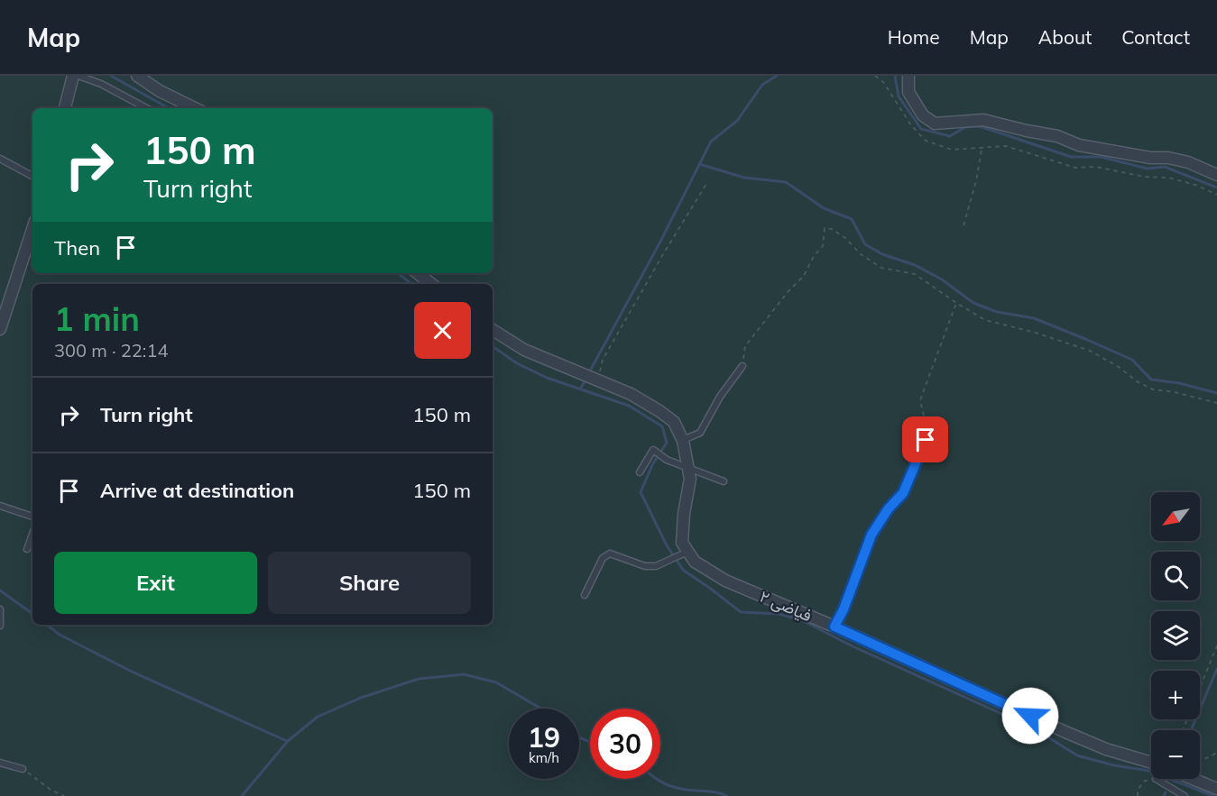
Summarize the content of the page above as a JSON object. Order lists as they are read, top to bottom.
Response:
{
  "streets": {
    "street": ["فیاضی ۲"]
  },
  "north": "bottom left",
  "page": {
    "header": "Map",
    "nav": [
      "Home",
      "Map",
      "About",
      "Contact"
    ],
    "turn": ["150 m", "Turn right"],
    "then": "Then",
    "heading": ["1 min", "300 m · 22:14"],
    "list": [
      {
        "name": "Turn right",
        "value": "150 m"
      },
      {
        "name": "Arrive at destination",
        "value": "150 m"
      }
    ],
    "map_buttons": ["+", "−"],
    "buttons": ["Exit", "Share"],
    "speed": "19 km/h",
    "limit": "30"
  }
}
